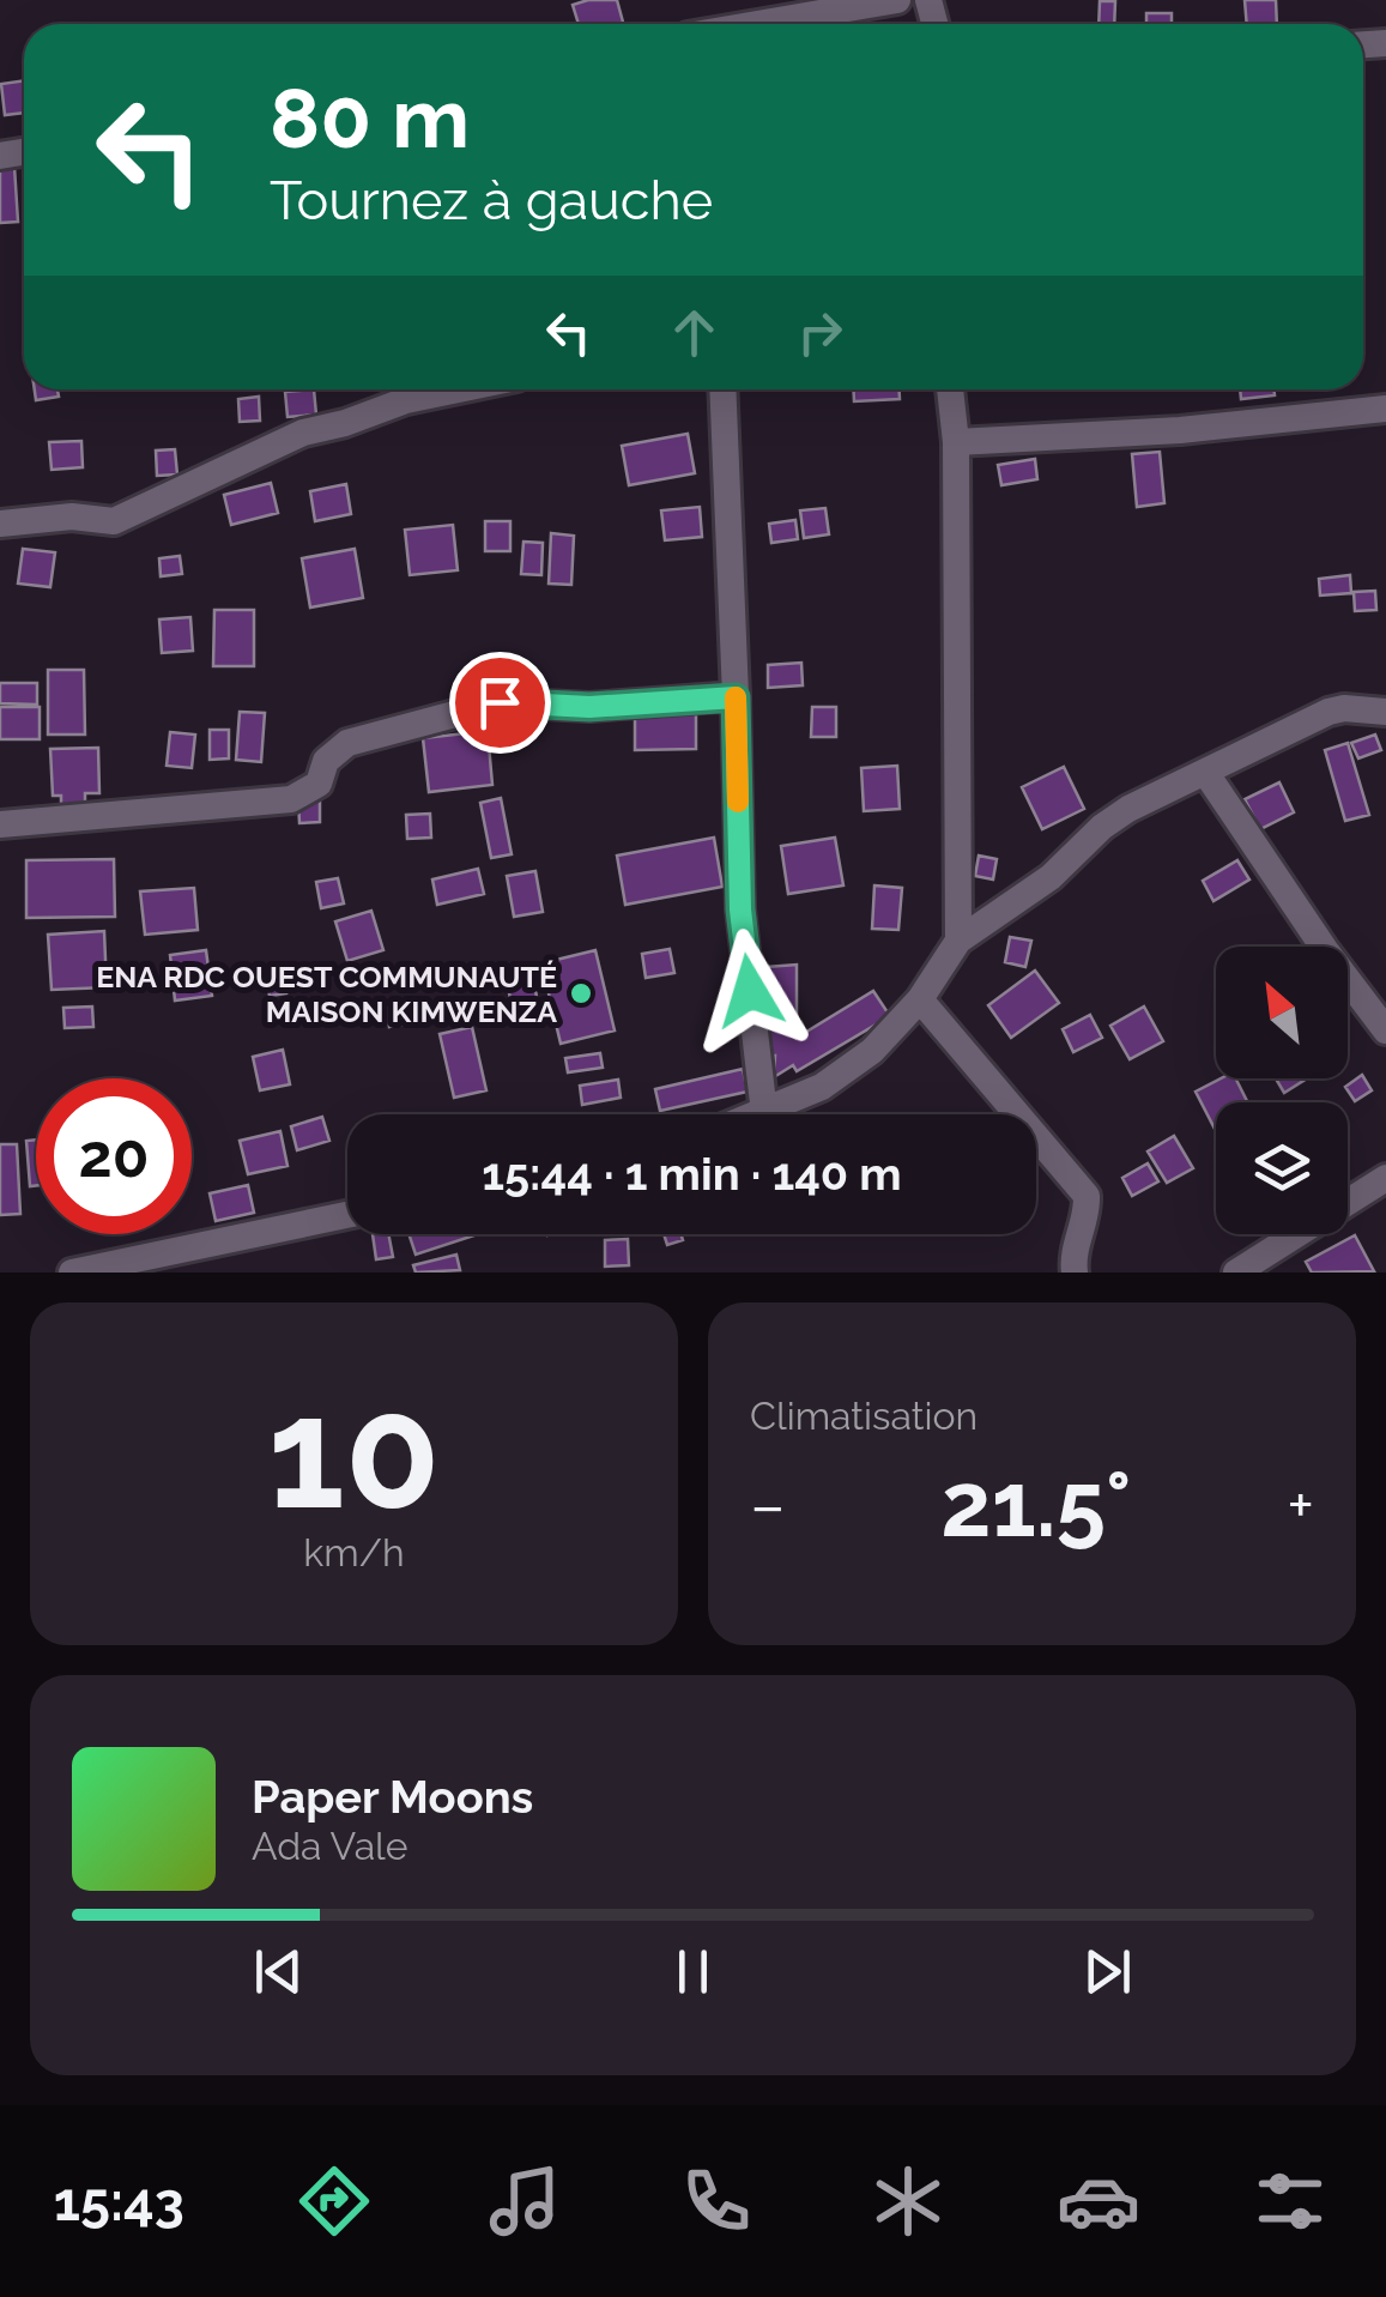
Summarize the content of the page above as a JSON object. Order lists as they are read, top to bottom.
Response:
{
  "places": ["ENA RDC OUEST COMMUNAUTÉ MAISON KIMWENZA"],
  "north": "top left",
  "page": {
    "turn": ["80 m", "Tournez à gauche"],
    "limit": "20",
    "trip": "15:44 · 1 min · 140 m",
    "tile": [
      ["10", "km/h"],
      "Climatisation"
    ],
    "heat": ["−", "21.5°", "+"],
    "song": ["Paper Moons", "Ada Vale"],
    "tabs": "15:43"
  }
}
